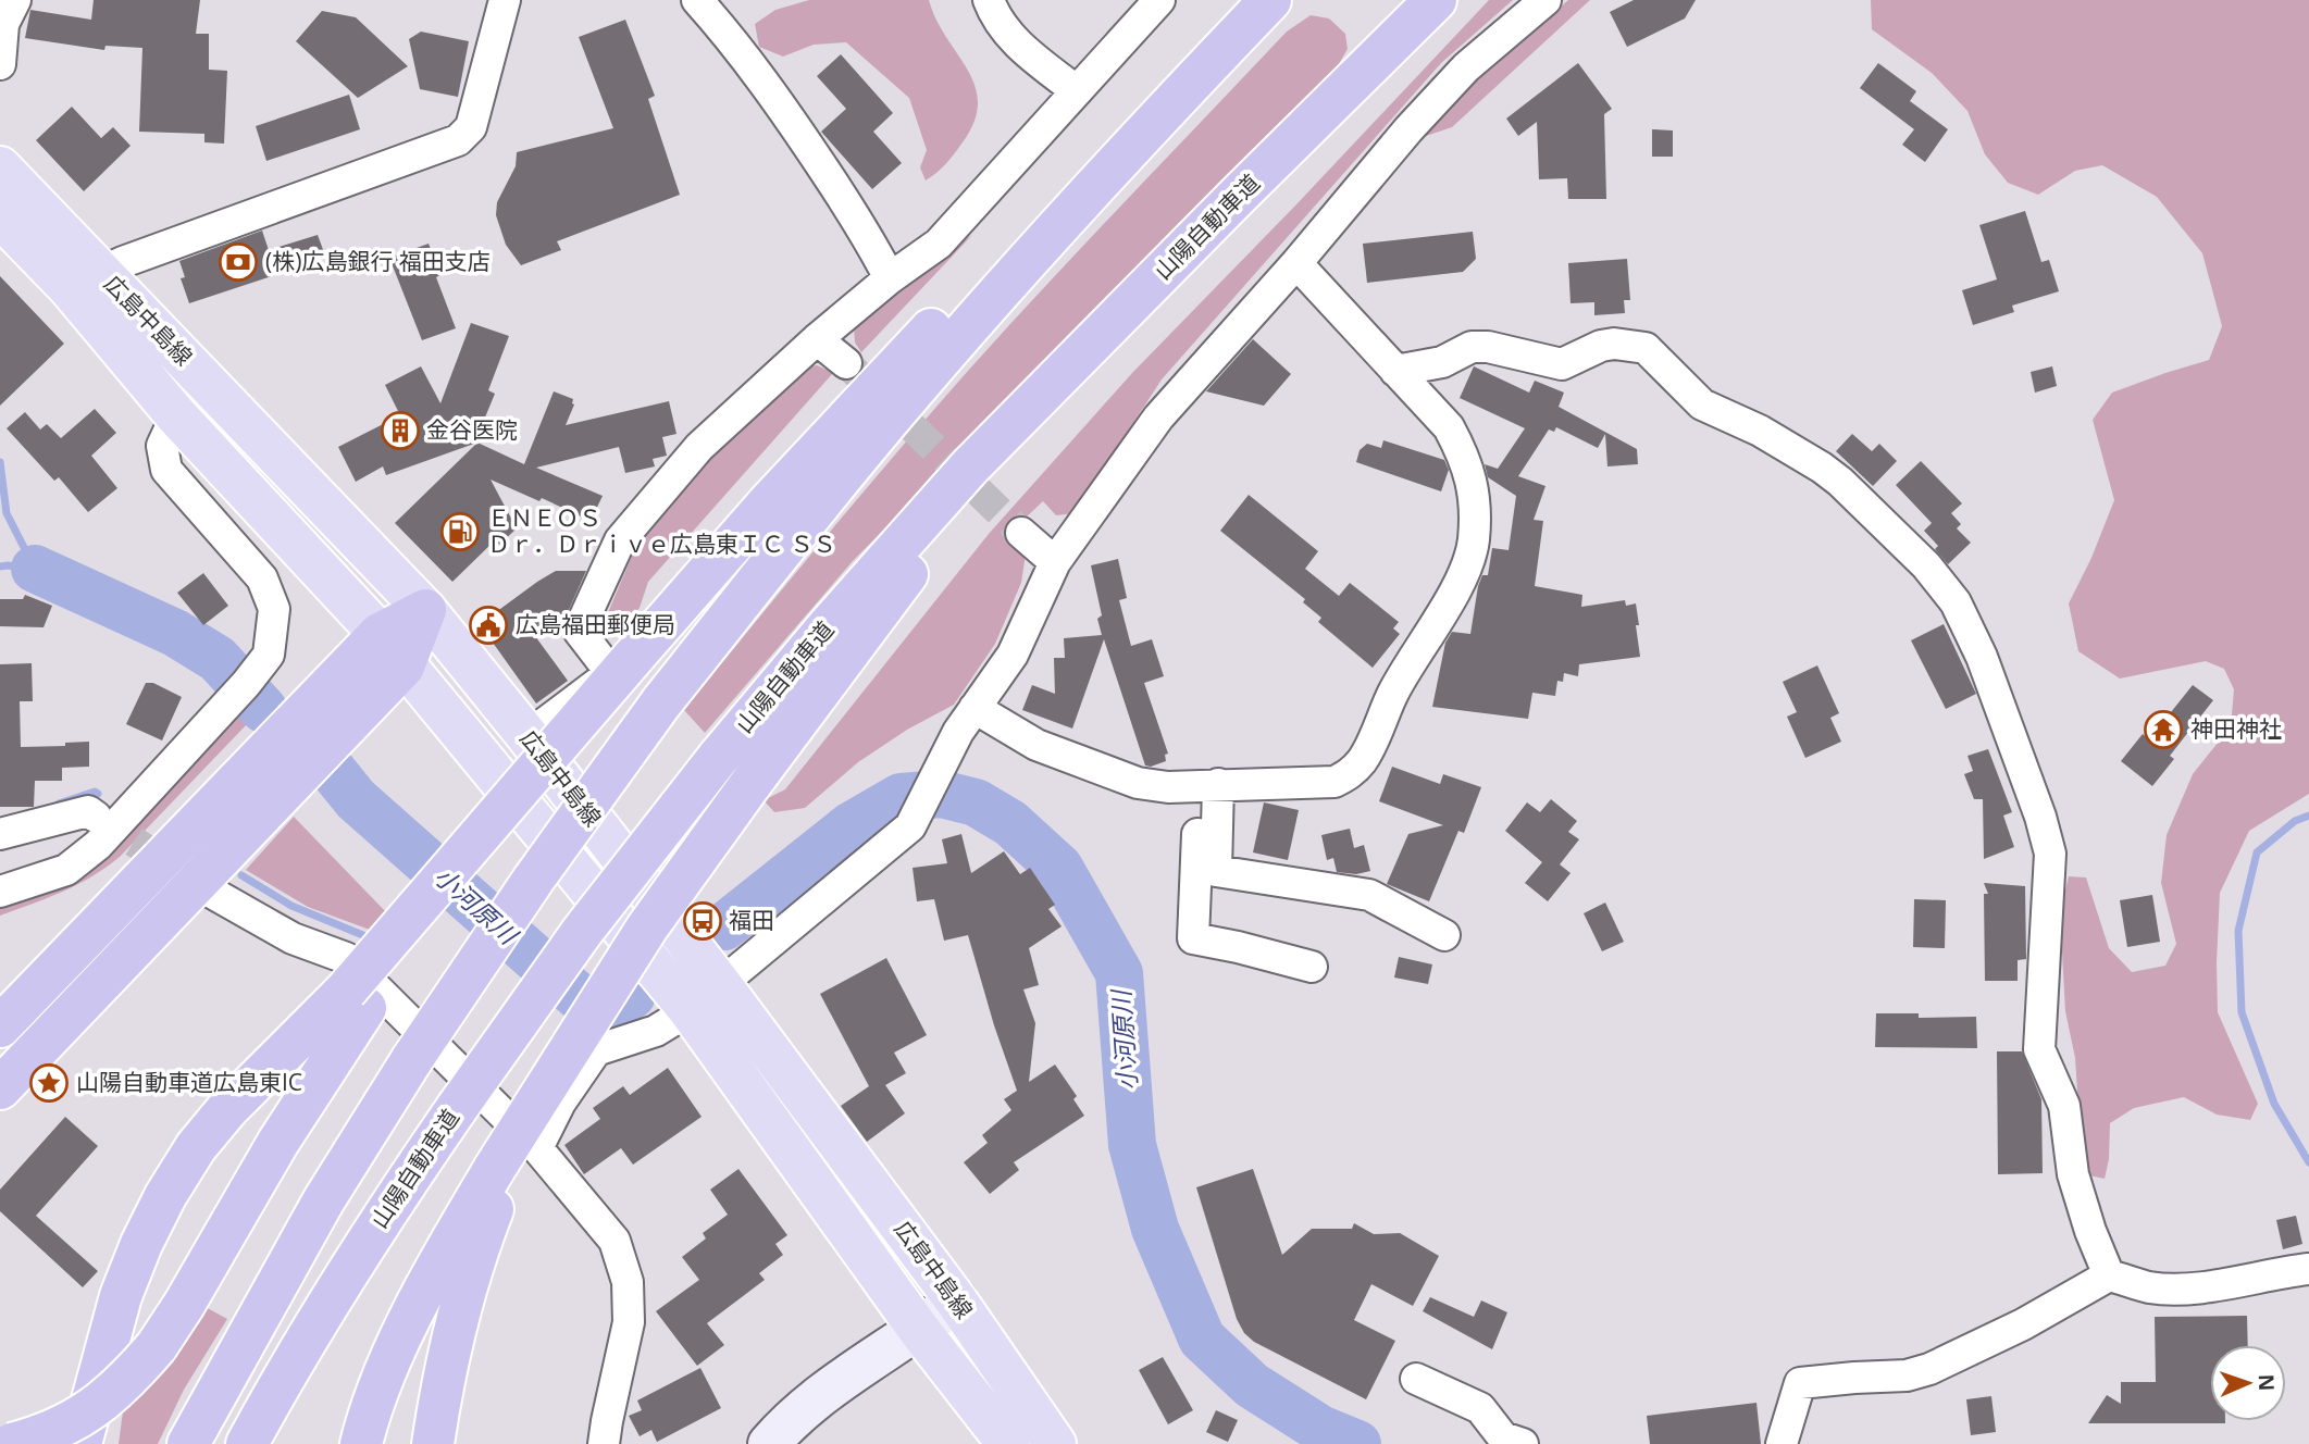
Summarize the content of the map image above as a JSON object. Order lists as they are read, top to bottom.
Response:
{
  "streets": {
    "highway": ["山陽自動車道"],
    "main road": ["広島中島線"]
  },
  "water": ["小河原川"],
  "places": {
    "bank": ["(株)広島銀行 福田支店"],
    "building": ["金谷医院"],
    "fuel station": ["ＥＮＥＯＳ Ｄｒ．Ｄｒｉｖｅ広島東ＩＣ ＳＳ"],
    "public building": ["広島福田郵便局"],
    "temple": ["神田神社"],
    "bus stop": ["福田"],
    "place": ["山陽自動車道広島東IC"]
  },
  "north": "right"
}
